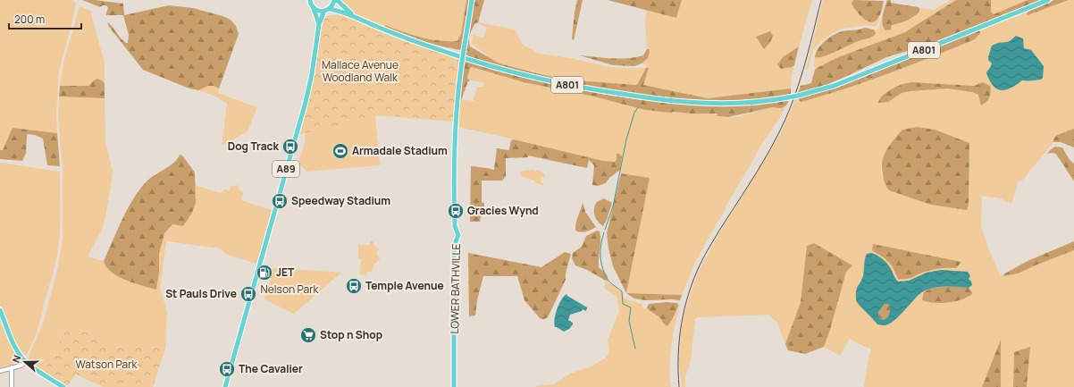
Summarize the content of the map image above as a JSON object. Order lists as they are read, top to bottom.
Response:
{
  "streets": {
    "main road": ["A801", "A89", "LOWER BATHVILLE"]
  },
  "parks": ["Mallace Avenue Woodland Walk", "Nelson Park", "Watson Park"],
  "places": {
    "bus stop": [
      "Dog Track",
      "Speedway Stadium",
      "Gracies Wynd",
      "Temple Avenue",
      "St Pauls Drive",
      "The Cavalier"
    ],
    "sports": ["Armadale Stadium"],
    "fuel station": ["JET"],
    "supermarket": ["Stop n Shop"]
  },
  "scale_bar": "200 m",
  "north": "left"
}
